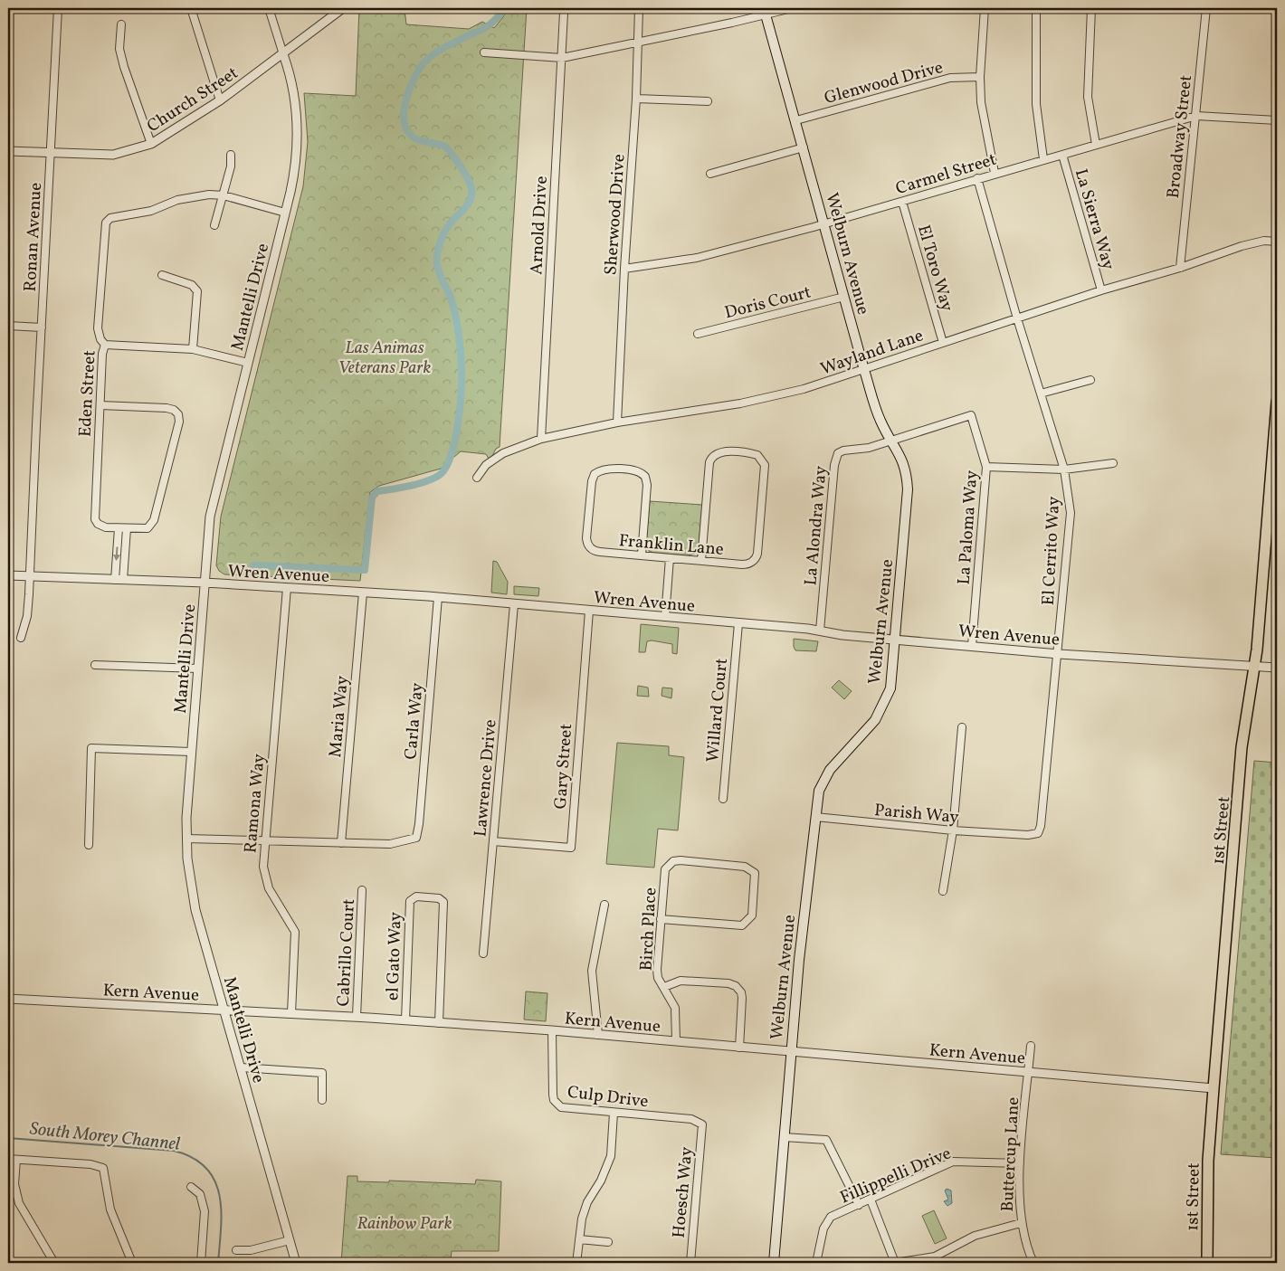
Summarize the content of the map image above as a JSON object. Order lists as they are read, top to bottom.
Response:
{
  "streets": {
    "main road": ["Welburn Avenue", "1st Street"],
    "street": [
      "Glenwood Drive",
      "Church Street",
      "Broadway Street",
      "Carmel Street",
      "Sherwood Drive",
      "La Sierra Way",
      "Arnold Drive",
      "Ronan Avenue",
      "El Toro Way",
      "Mantelli Drive",
      "Doris Court",
      "Wayland Lane",
      "Eden Street",
      "La Alondra Way",
      "La Paloma Way",
      "Franklin Lane",
      "El Cerrito Way",
      "Wren Avenue",
      "Willard Court",
      "Maria Way",
      "Carla Way",
      "Gary Street",
      "Lawrence Drive",
      "Ramona Way",
      "Parish Way",
      "Birch Place",
      "Cabrillo Court",
      "el Gato Way",
      "Kern Avenue",
      "Culp Drive",
      "Buttercup Lane",
      "Fillippelli Drive",
      "Hoesch Way"
    ]
  },
  "crossings": [
    ["Glenwood Drive", "Welburn Avenue"],
    ["Church Street", "Ronan Avenue"],
    ["Church Street", "Mantelli Drive"],
    ["Broadway Street", "Carmel Street"],
    ["Broadway Street", "Wayland Lane"],
    ["Carmel Street", "Sherwood Drive"],
    ["Carmel Street", "La Sierra Way"],
    ["Carmel Street", "Welburn Avenue"],
    ["Carmel Street", "El Toro Way"],
    ["Carmel Street", "El Cerrito Way"],
    ["Sherwood Drive", "Wayland Lane"],
    ["La Sierra Way", "Wayland Lane"],
    ["Arnold Drive", "Wayland Lane"],
    ["Ronan Avenue", "Wren Avenue"],
    ["Welburn Avenue", "Doris Court"],
    ["Welburn Avenue", "Wayland Lane"],
    ["Welburn Avenue", "La Alondra Way"],
    ["Welburn Avenue", "La Paloma Way"],
    ["Welburn Avenue", "Wren Avenue"],
    ["Welburn Avenue", "Parish Way"],
    ["Welburn Avenue", "Kern Avenue"],
    ["El Toro Way", "Wayland Lane"],
    ["Mantelli Drive", "Wren Avenue"],
    ["Mantelli Drive", "Kern Avenue"],
    ["Wayland Lane", "El Cerrito Way"],
    ["La Alondra Way", "La Paloma Way"],
    ["La Alondra Way", "Wren Avenue"],
    ["La Paloma Way", "Wren Avenue"],
    ["El Cerrito Way", "Wren Avenue"],
    ["El Cerrito Way", "Parish Way"],
    ["Wren Avenue", "Willard Court"],
    ["Wren Avenue", "Maria Way"],
    ["Wren Avenue", "Carla Way"],
    ["Wren Avenue", "Gary Street"],
    ["Wren Avenue", "Lawrence Drive"],
    ["Wren Avenue", "Ramona Way"],
    ["Wren Avenue", "1st Street"],
    ["Maria Way", "Carla Way"],
    ["Gary Street", "Lawrence Drive"],
    ["Ramona Way", "Kern Avenue"],
    ["1st Street", "Kern Avenue"],
    ["Birch Place", "Kern Avenue"],
    ["Cabrillo Court", "Kern Avenue"],
    ["el Gato Way", "Kern Avenue"],
    ["Kern Avenue", "Culp Drive"],
    ["Kern Avenue", "Buttercup Lane"],
    ["Culp Drive", "Hoesch Way"],
    ["Buttercup Lane", "Fillippelli Drive"]
  ],
  "water": ["South Morey Channel"],
  "parks": ["Las Animas Veterans Park", "Rainbow Park"]
}
